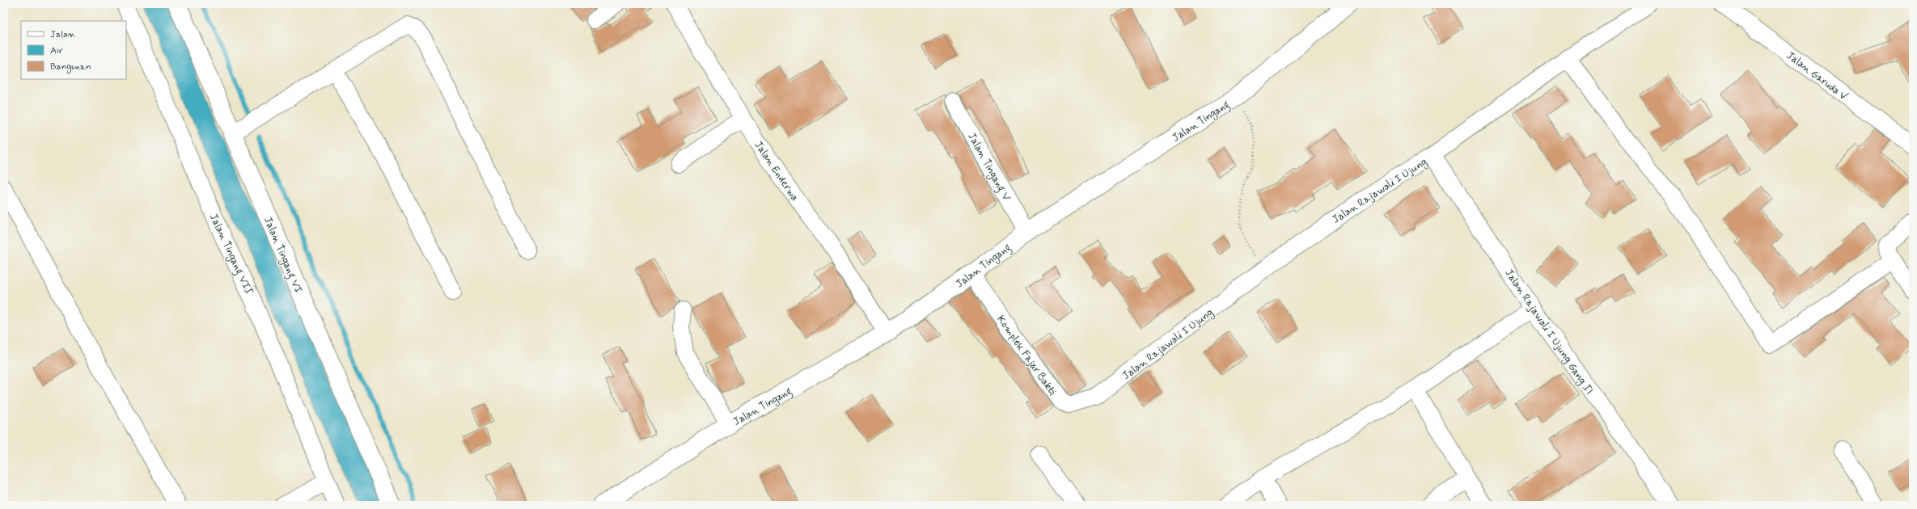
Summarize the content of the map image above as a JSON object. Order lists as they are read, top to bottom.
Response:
{
  "streets": {
    "main road": ["Jalan Tingang", "Jalan Tingang VI"],
    "street": [
      "Jalan Garuda V",
      "Jalan Tingang V",
      "Jalan Enderwa",
      "Jalan Rajawali I Ujung",
      "Jalan Tingang VII",
      "Jalan Rajawali I Ujung Gang II",
      "Komplek Fajar Bakti"
    ]
  },
  "crossings": [
    ["Jalan Tingang", "Jalan Tingang V"],
    ["Jalan Tingang", "Jalan Enderwa"],
    ["Jalan Tingang", "Komplek Fajar Bakti"],
    ["Jalan Rajawali I Ujung", "Jalan Rajawali I Ujung Gang II"],
    ["Jalan Rajawali I Ujung", "Komplek Fajar Bakti"]
  ],
  "legend": ["Jalan", "Air", "Bangunan"]
}
